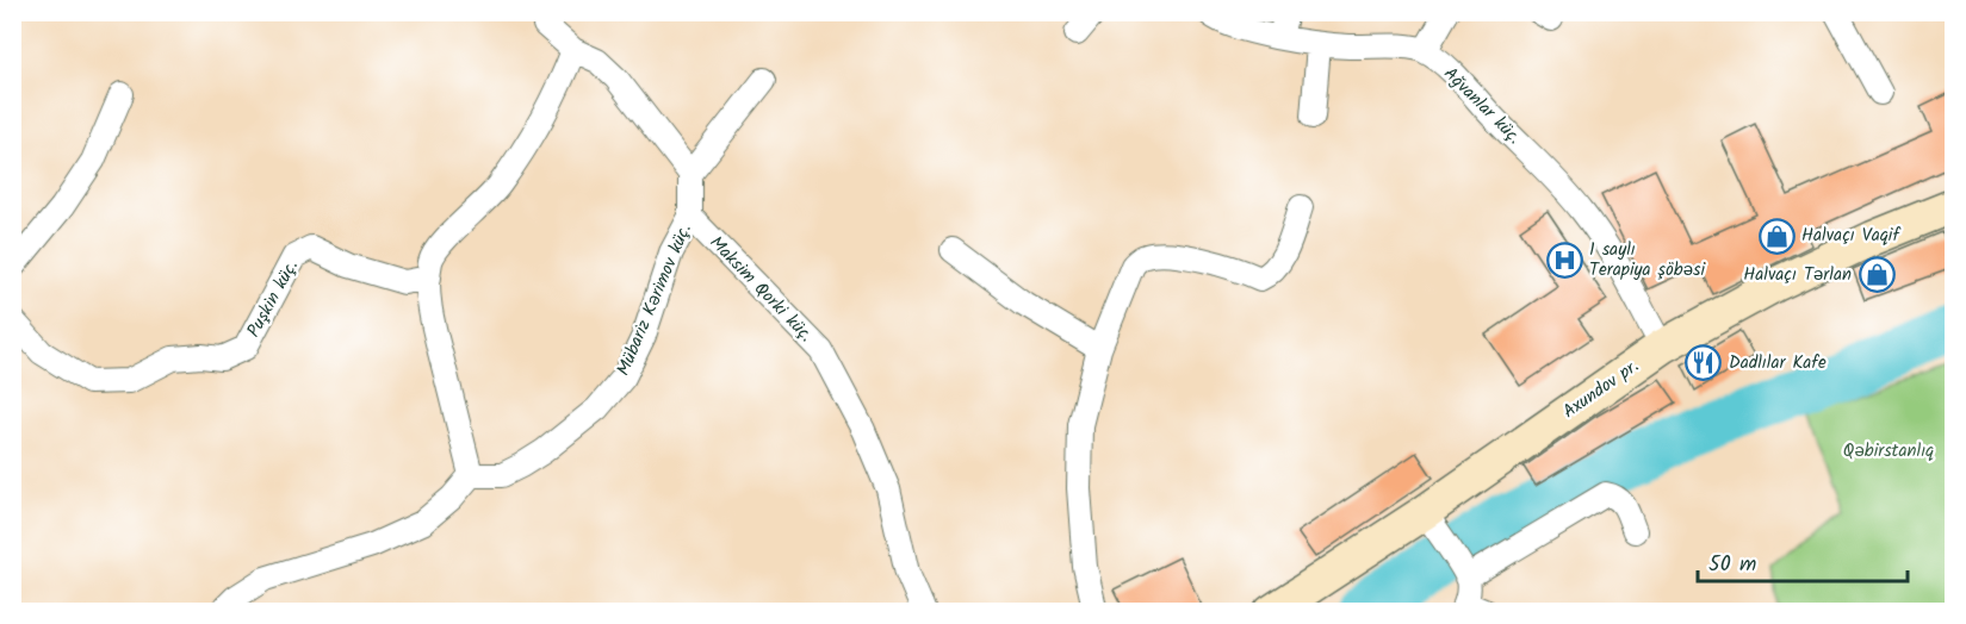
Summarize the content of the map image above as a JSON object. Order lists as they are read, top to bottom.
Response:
{
  "streets": {
    "street": [
      "Ağvanlar küç.",
      "Maksim Qorki küç.",
      "Puşkin küç.",
      "Mübariz Kərimov küç.",
      "Axundov pr."
    ]
  },
  "crossings": [
    ["Ağvanlar küç.", "Axundov pr."],
    ["Maksim Qorki küç.", "Mübariz Kərimov küç."]
  ],
  "parks": ["Qəbirstanlıq"],
  "places": {
    "shop": ["Halvaçı Vaqif", "Halvaçı Tərlan"],
    "hospital": ["1 saylı Terapiya şöbəsi"],
    "restaurant": ["Dadlılar Kafe"]
  },
  "scale_bar": "50 m"
}
